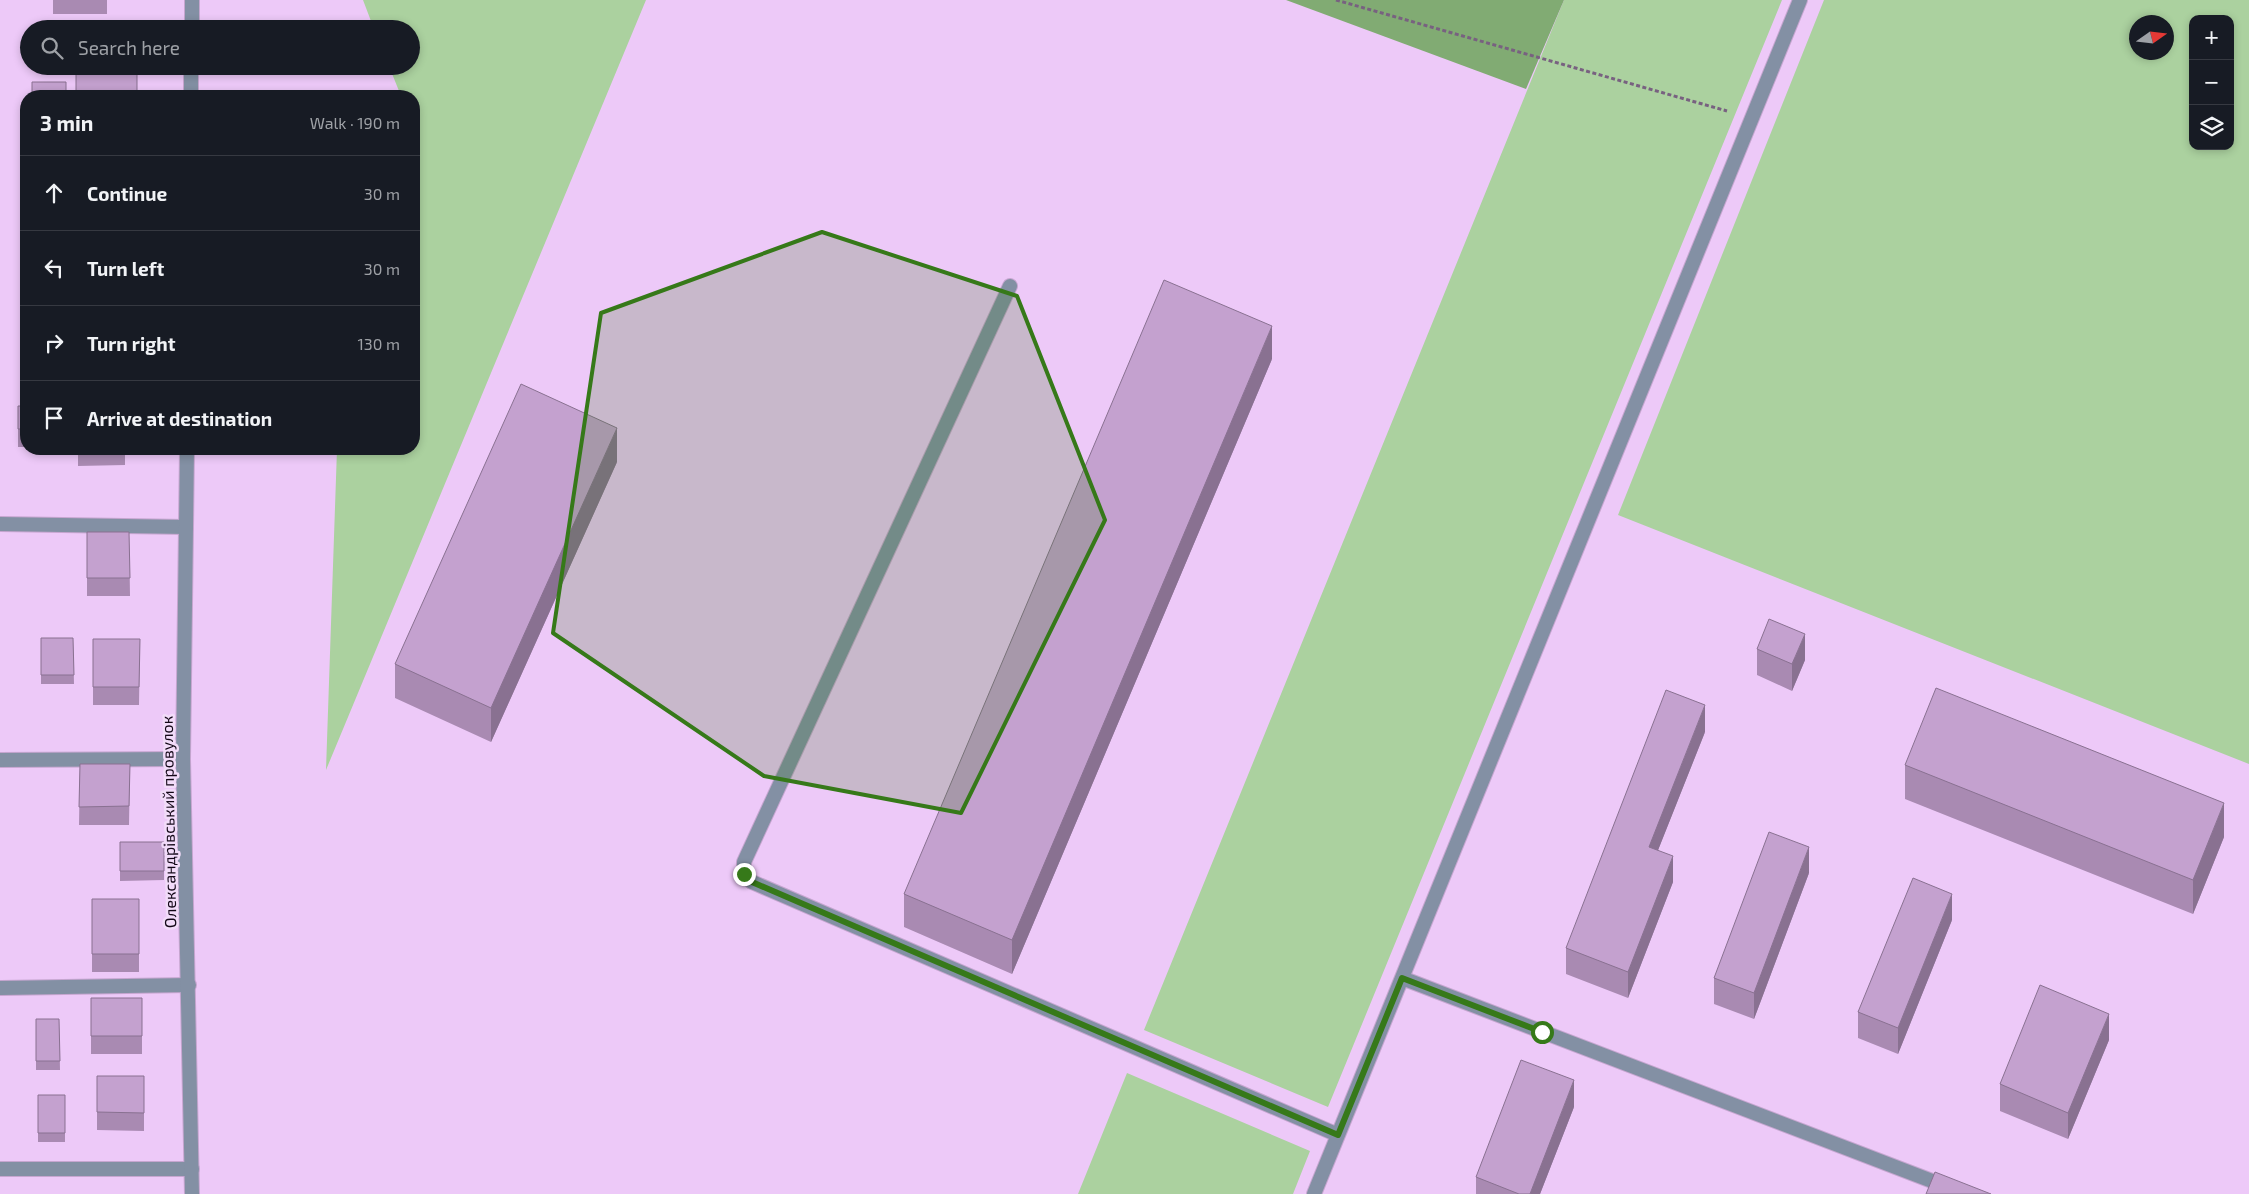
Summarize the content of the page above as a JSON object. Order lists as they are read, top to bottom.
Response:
{
  "streets": {
    "street": ["Олександрівський провулок"]
  },
  "north": "right",
  "page": {
    "map_buttons": ["+", "−"],
    "search": "Search here",
    "heading": ["3 min", "Walk · 190 m"],
    "list": [
      ["Continue", "30 m"],
      ["Turn left", "30 m"],
      ["Turn right", "130 m"],
      "Arrive at destination"
    ]
  }
}
